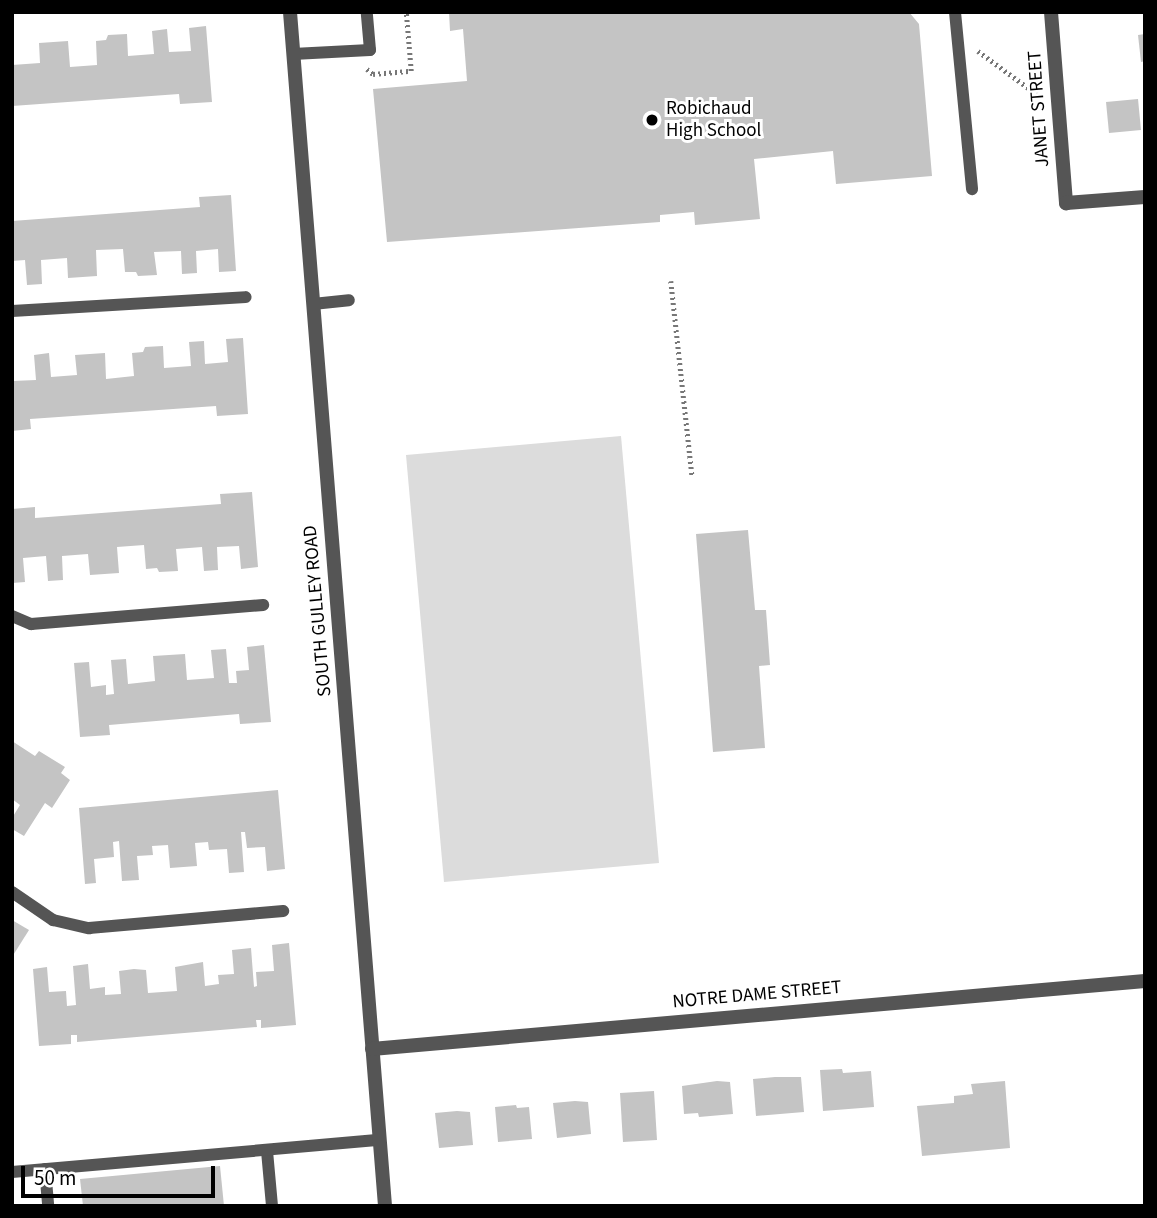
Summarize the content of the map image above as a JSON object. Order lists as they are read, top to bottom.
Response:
{
  "streets": {
    "street": ["JANET STREET", "SOUTH GULLEY ROAD", "NOTRE DAME STREET"]
  },
  "crossings": [
    ["SOUTH GULLEY ROAD", "NOTRE DAME STREET"]
  ],
  "places": ["Robichaud High School"],
  "scale_bar": "50 m"
}
